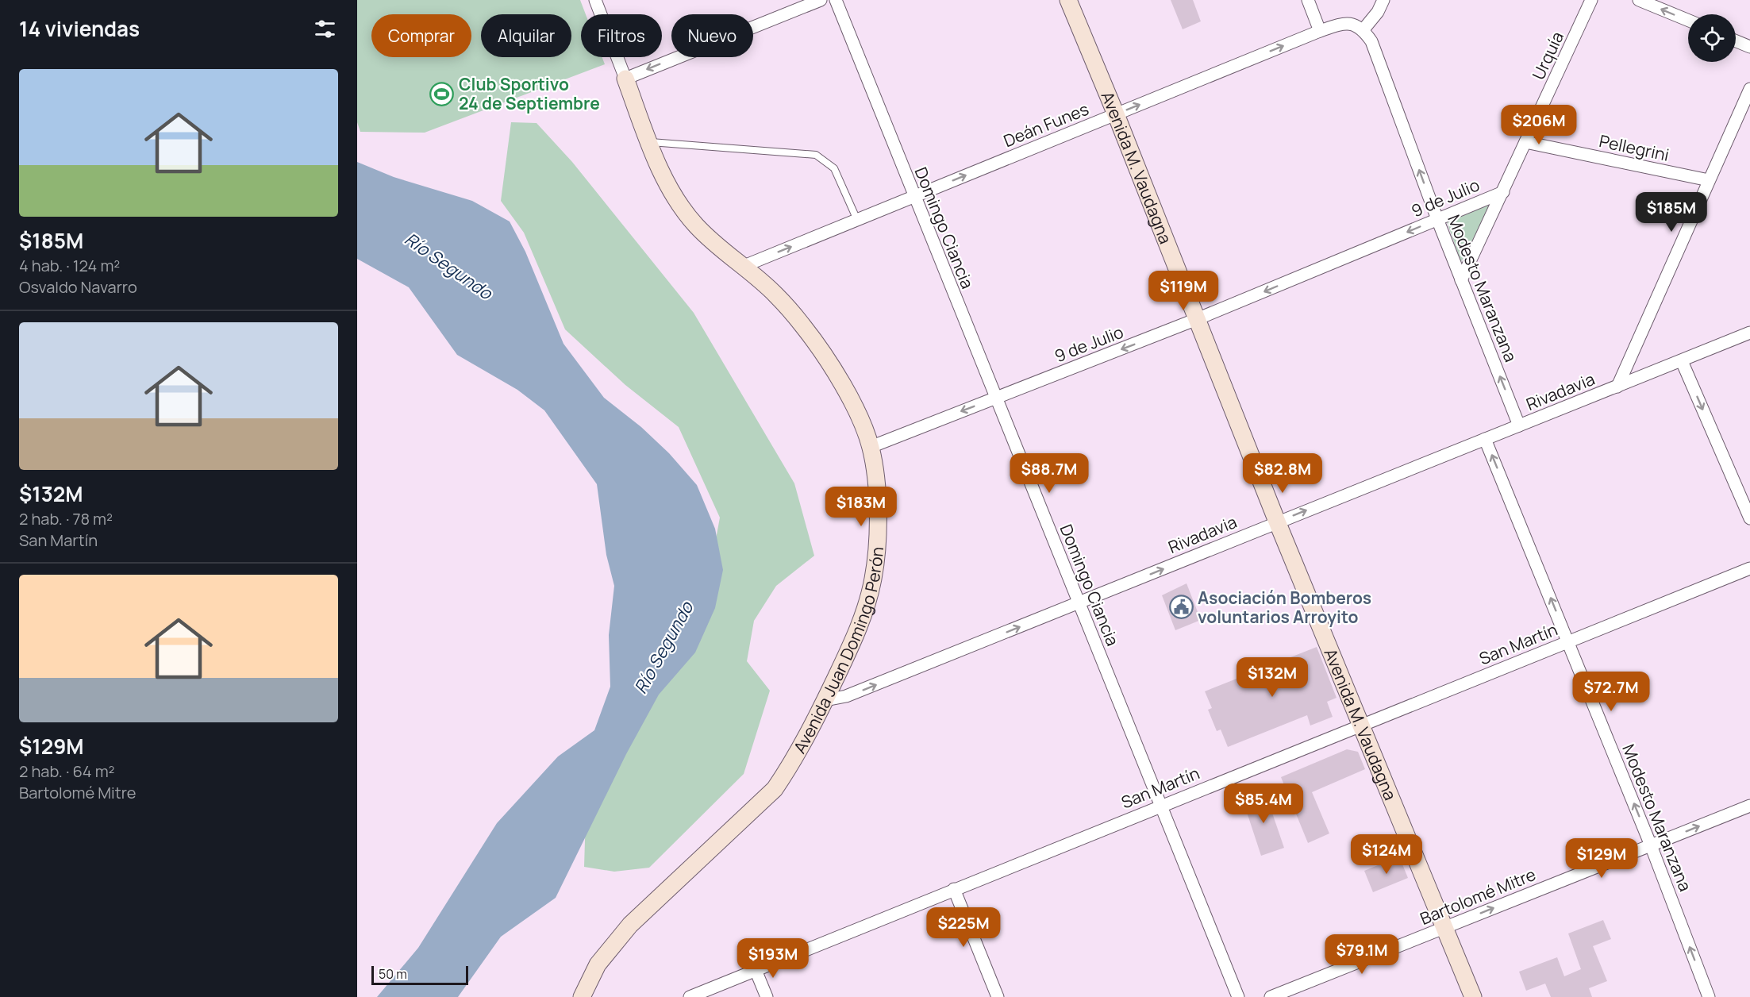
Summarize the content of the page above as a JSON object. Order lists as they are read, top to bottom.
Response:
{
  "streets": {
    "main road": ["Avenida M. Vaudagna", "Avenida Juan Domingo Perón"],
    "street": [
      "Urquía",
      "Deán Funes",
      "Pellegrini",
      "9 de Julio",
      "Domingo Ciancia",
      "Modesto Maranzana",
      "Rivadavia",
      "San Martín",
      "Bartolomé Mitre"
    ]
  },
  "crossings": [
    ["Urquía", "Pellegrini"],
    ["Urquía", "9 de Julio"],
    ["Urquía", "Modesto Maranzana"],
    ["Deán Funes", "Avenida M. Vaudagna"],
    ["Deán Funes", "Domingo Ciancia"],
    ["Deán Funes", "Modesto Maranzana"],
    ["Deán Funes", "Avenida Juan Domingo Perón"],
    ["Avenida M. Vaudagna", "9 de Julio"],
    ["Avenida M. Vaudagna", "Rivadavia"],
    ["Avenida M. Vaudagna", "San Martín"],
    ["Avenida M. Vaudagna", "Bartolomé Mitre"],
    ["9 de Julio", "Domingo Ciancia"],
    ["9 de Julio", "Modesto Maranzana"],
    ["9 de Julio", "Avenida Juan Domingo Perón"],
    ["Domingo Ciancia", "Rivadavia"],
    ["Domingo Ciancia", "San Martín"],
    ["Modesto Maranzana", "Rivadavia"],
    ["Modesto Maranzana", "San Martín"],
    ["Modesto Maranzana", "Bartolomé Mitre"],
    ["Rivadavia", "Avenida Juan Domingo Perón"]
  ],
  "one_way": [
    "Deán Funes",
    "9 de Julio",
    "Modesto Maranzana",
    "Rivadavia",
    "Bartolomé Mitre"
  ],
  "water": ["Río Segundo"],
  "places": {
    "sports": ["Club Sportivo 24 de Septiembre"],
    "public building": ["Asociación Bomberos voluntarios Arroyito"]
  },
  "scale_bar": "50 m",
  "page": {
    "heading": "14 viviendas",
    "chip": [
      "Comprar",
      "Alquilar",
      "Filtros",
      "Nuevo"
    ],
    "list": [
      {
        "name": "$185M",
        "note": "4 hab. · 124 m² · Osvaldo Navarro"
      },
      {
        "name": "$132M",
        "note": "2 hab. · 78 m² · San Martín"
      },
      {
        "name": "$129M",
        "note": "2 hab. · 64 m² · Bartolomé Mitre"
      }
    ],
    "price": [
      "$206M",
      "$185M",
      "$119M",
      "$88.7M",
      "$82.8M",
      "$183M",
      "$132M",
      "$72.7M",
      "$85.4M",
      "$124M",
      "$129M",
      "$225M",
      "$79.1M",
      "$193M"
    ],
    "scale": "50 m"
  }
}
